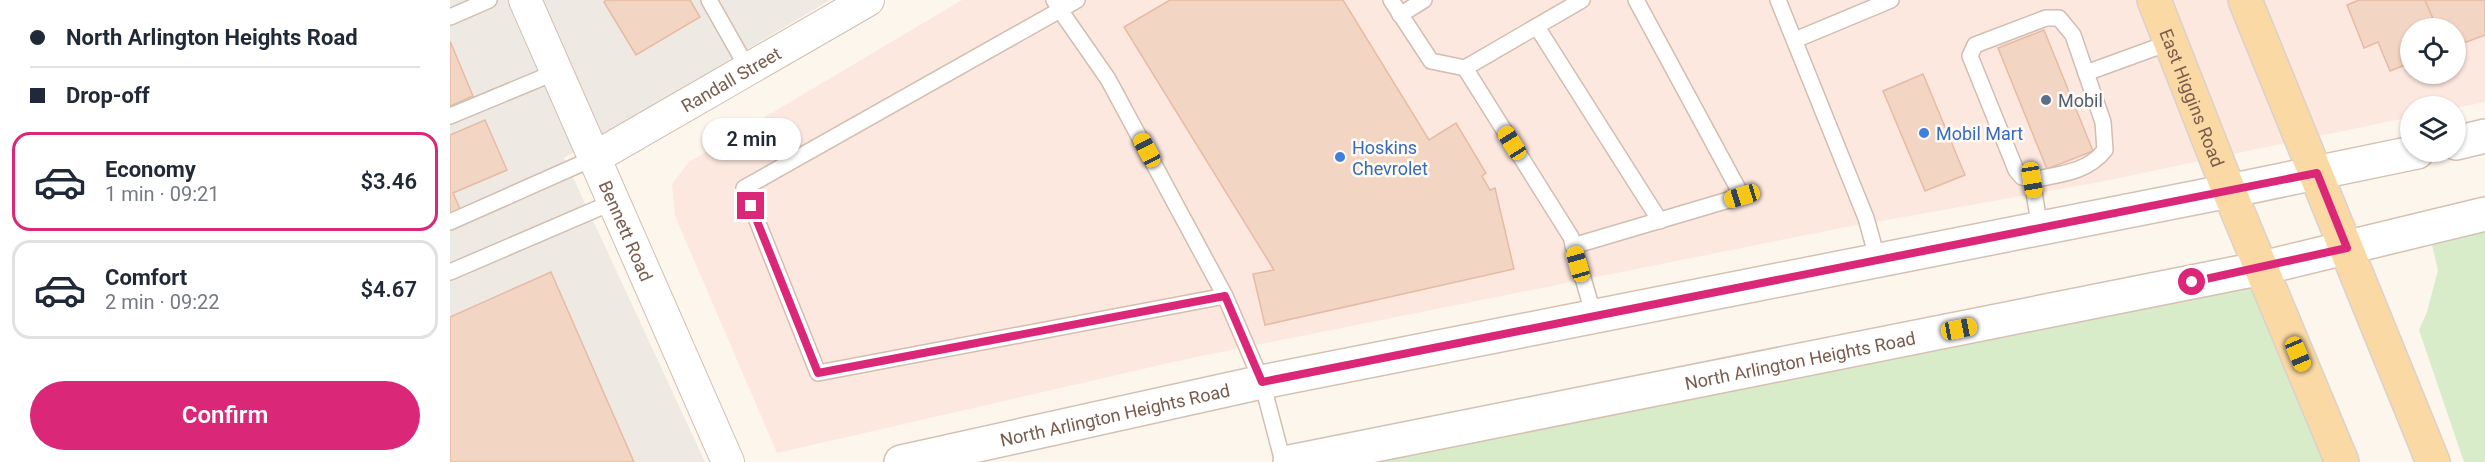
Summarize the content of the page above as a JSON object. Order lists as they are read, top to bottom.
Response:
{
  "streets": {
    "main road": ["East Higgins Road", "North Arlington Heights Road"],
    "street": ["Randall Street", "Bennett Road"]
  },
  "crossings": [
    ["Randall Street", "Bennett Road"],
    ["East Higgins Road", "North Arlington Heights Road"]
  ],
  "places": ["Mobil", "Mobil Mart", "Hoskins Chevrolet"],
  "page": {
    "banner": ["North Arlington Heights Road", "Drop-off"],
    "bubble": "2 min",
    "list": [
      {
        "name": "Economy",
        "note": "1 min · 09:21",
        "value": "$3.46"
      },
      {
        "name": "Comfort",
        "note": "2 min · 09:22",
        "value": "$4.67"
      }
    ],
    "buttons": "Confirm"
  }
}
